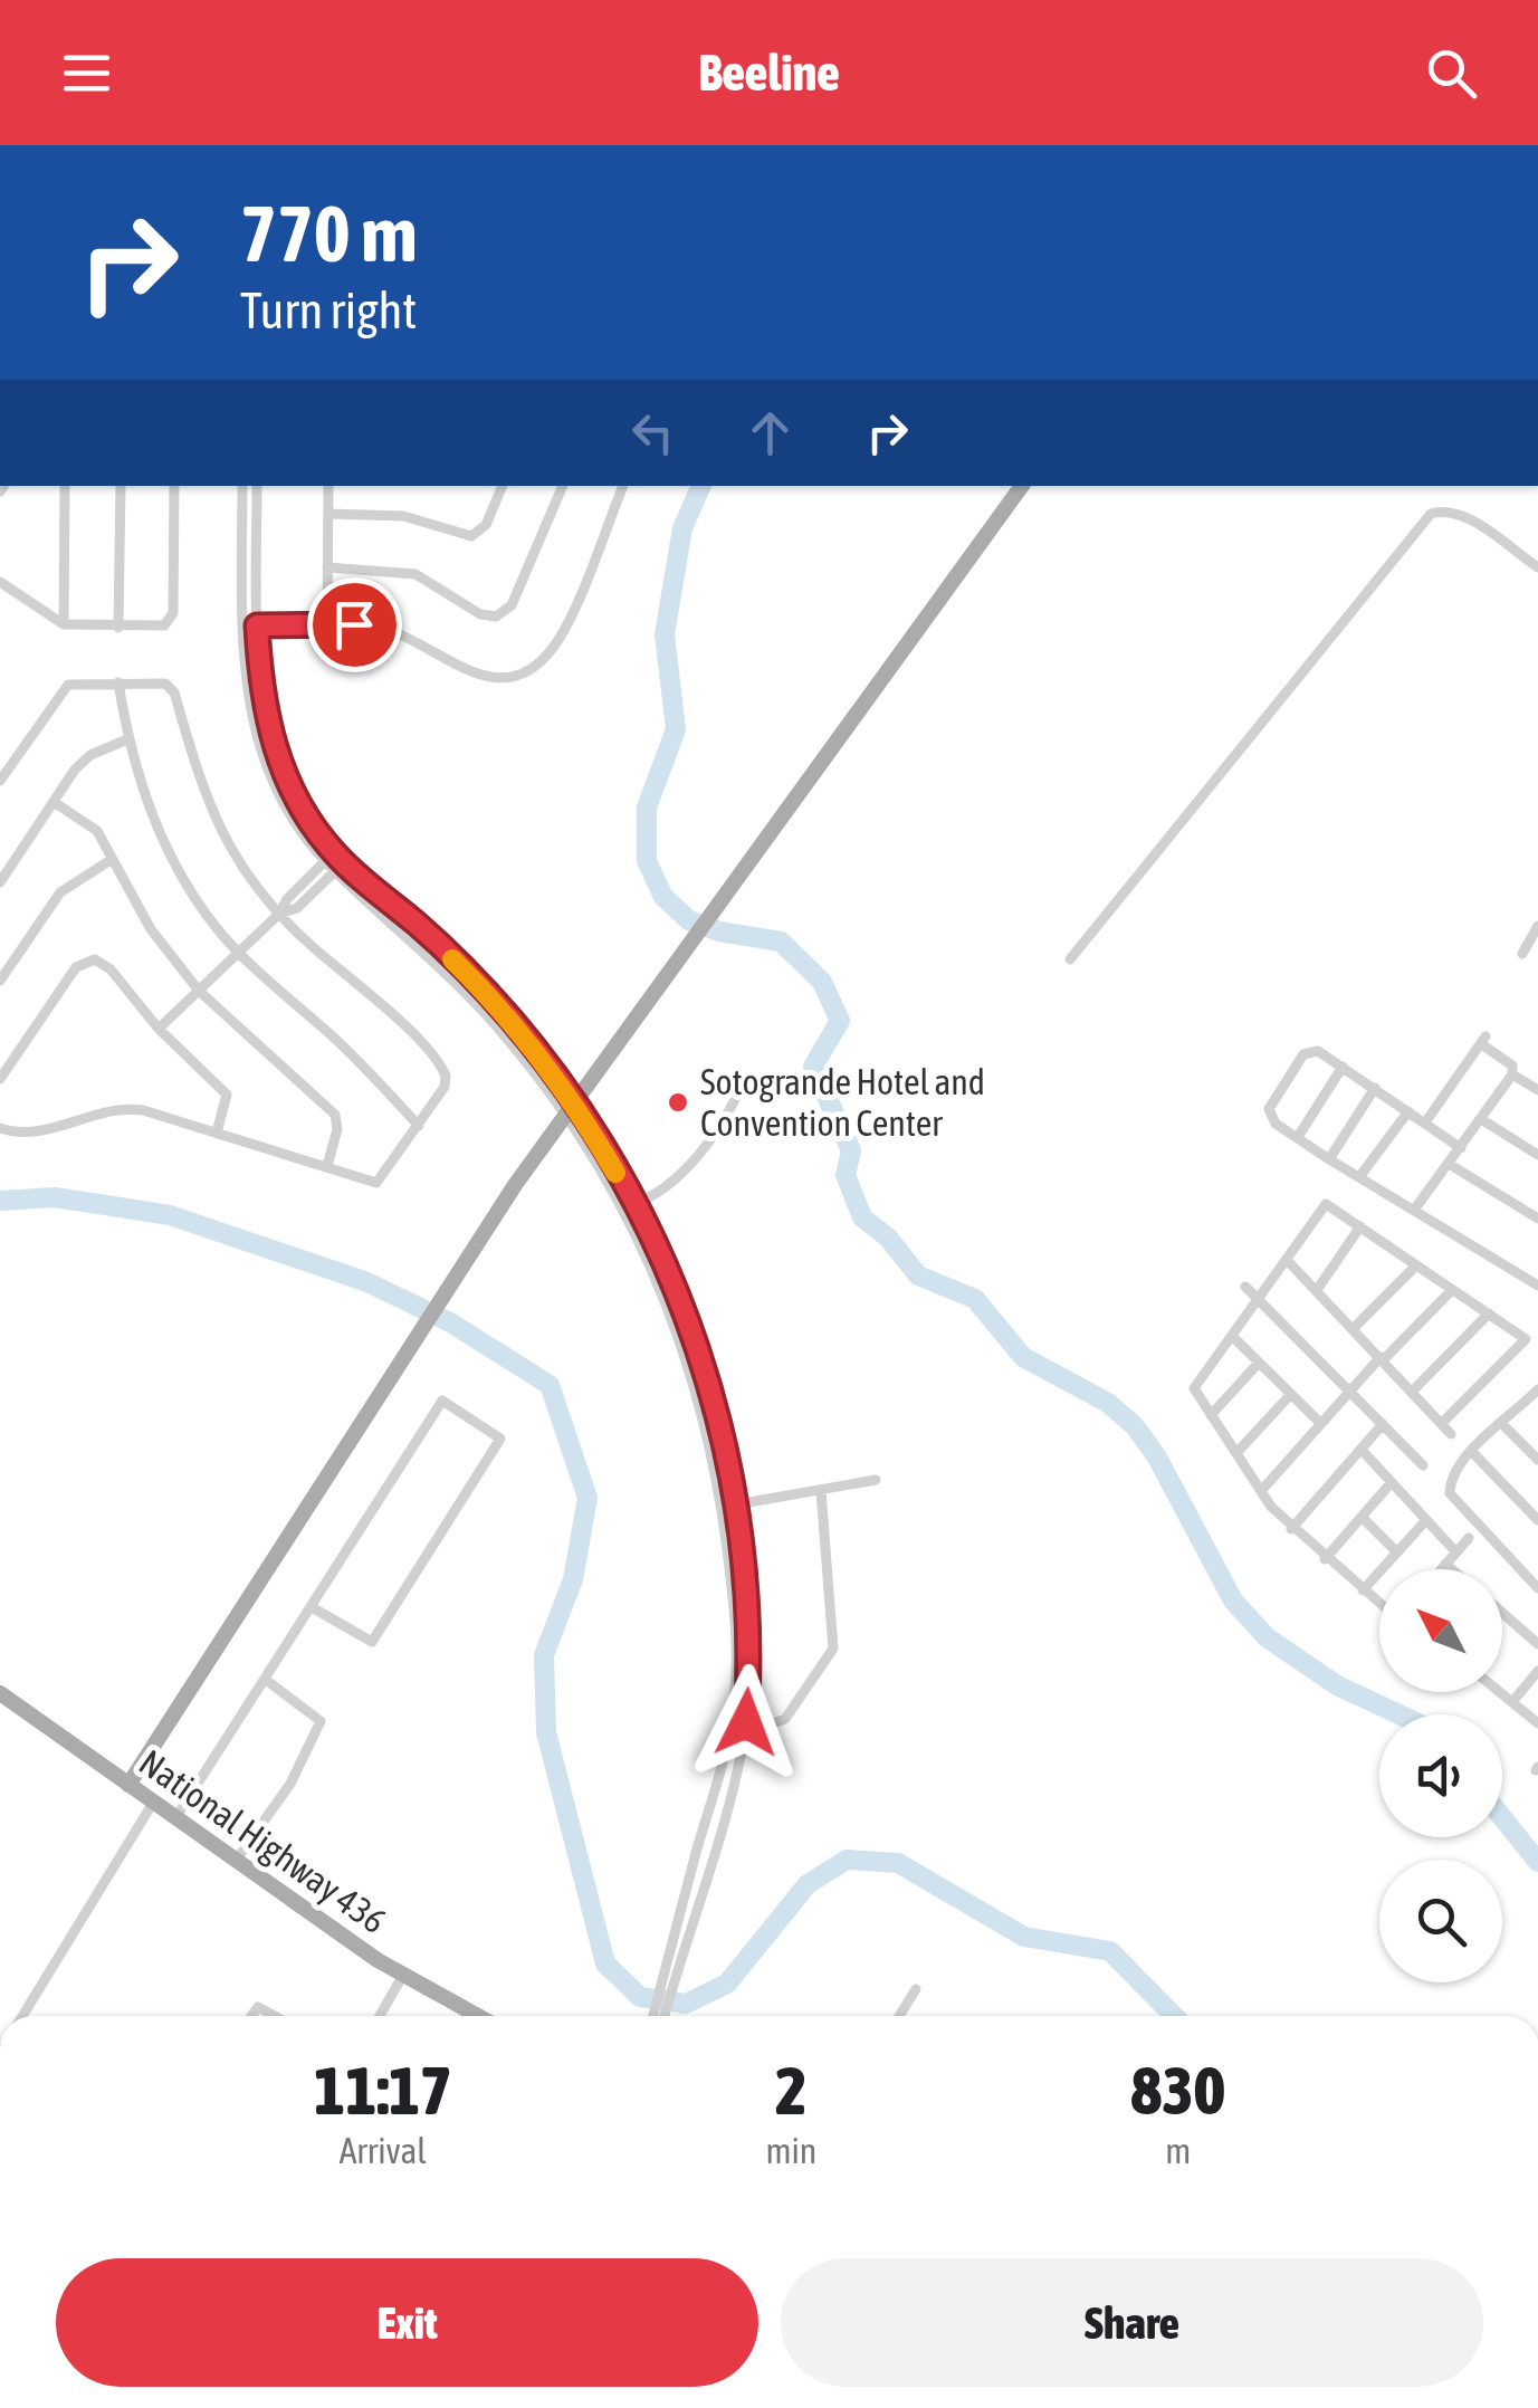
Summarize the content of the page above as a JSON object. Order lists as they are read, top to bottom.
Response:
{
  "streets": {
    "main road": ["National Highway 436"]
  },
  "places": ["Sotogrande Hotel and Convention Center"],
  "north": "top left",
  "page": {
    "header": "Beeline",
    "turn": ["770 m", "Turn right"],
    "eta": [
      "11:17",
      "Arrival",
      "2",
      "min",
      "830",
      "m"
    ],
    "buttons": ["Exit", "Share"]
  }
}
